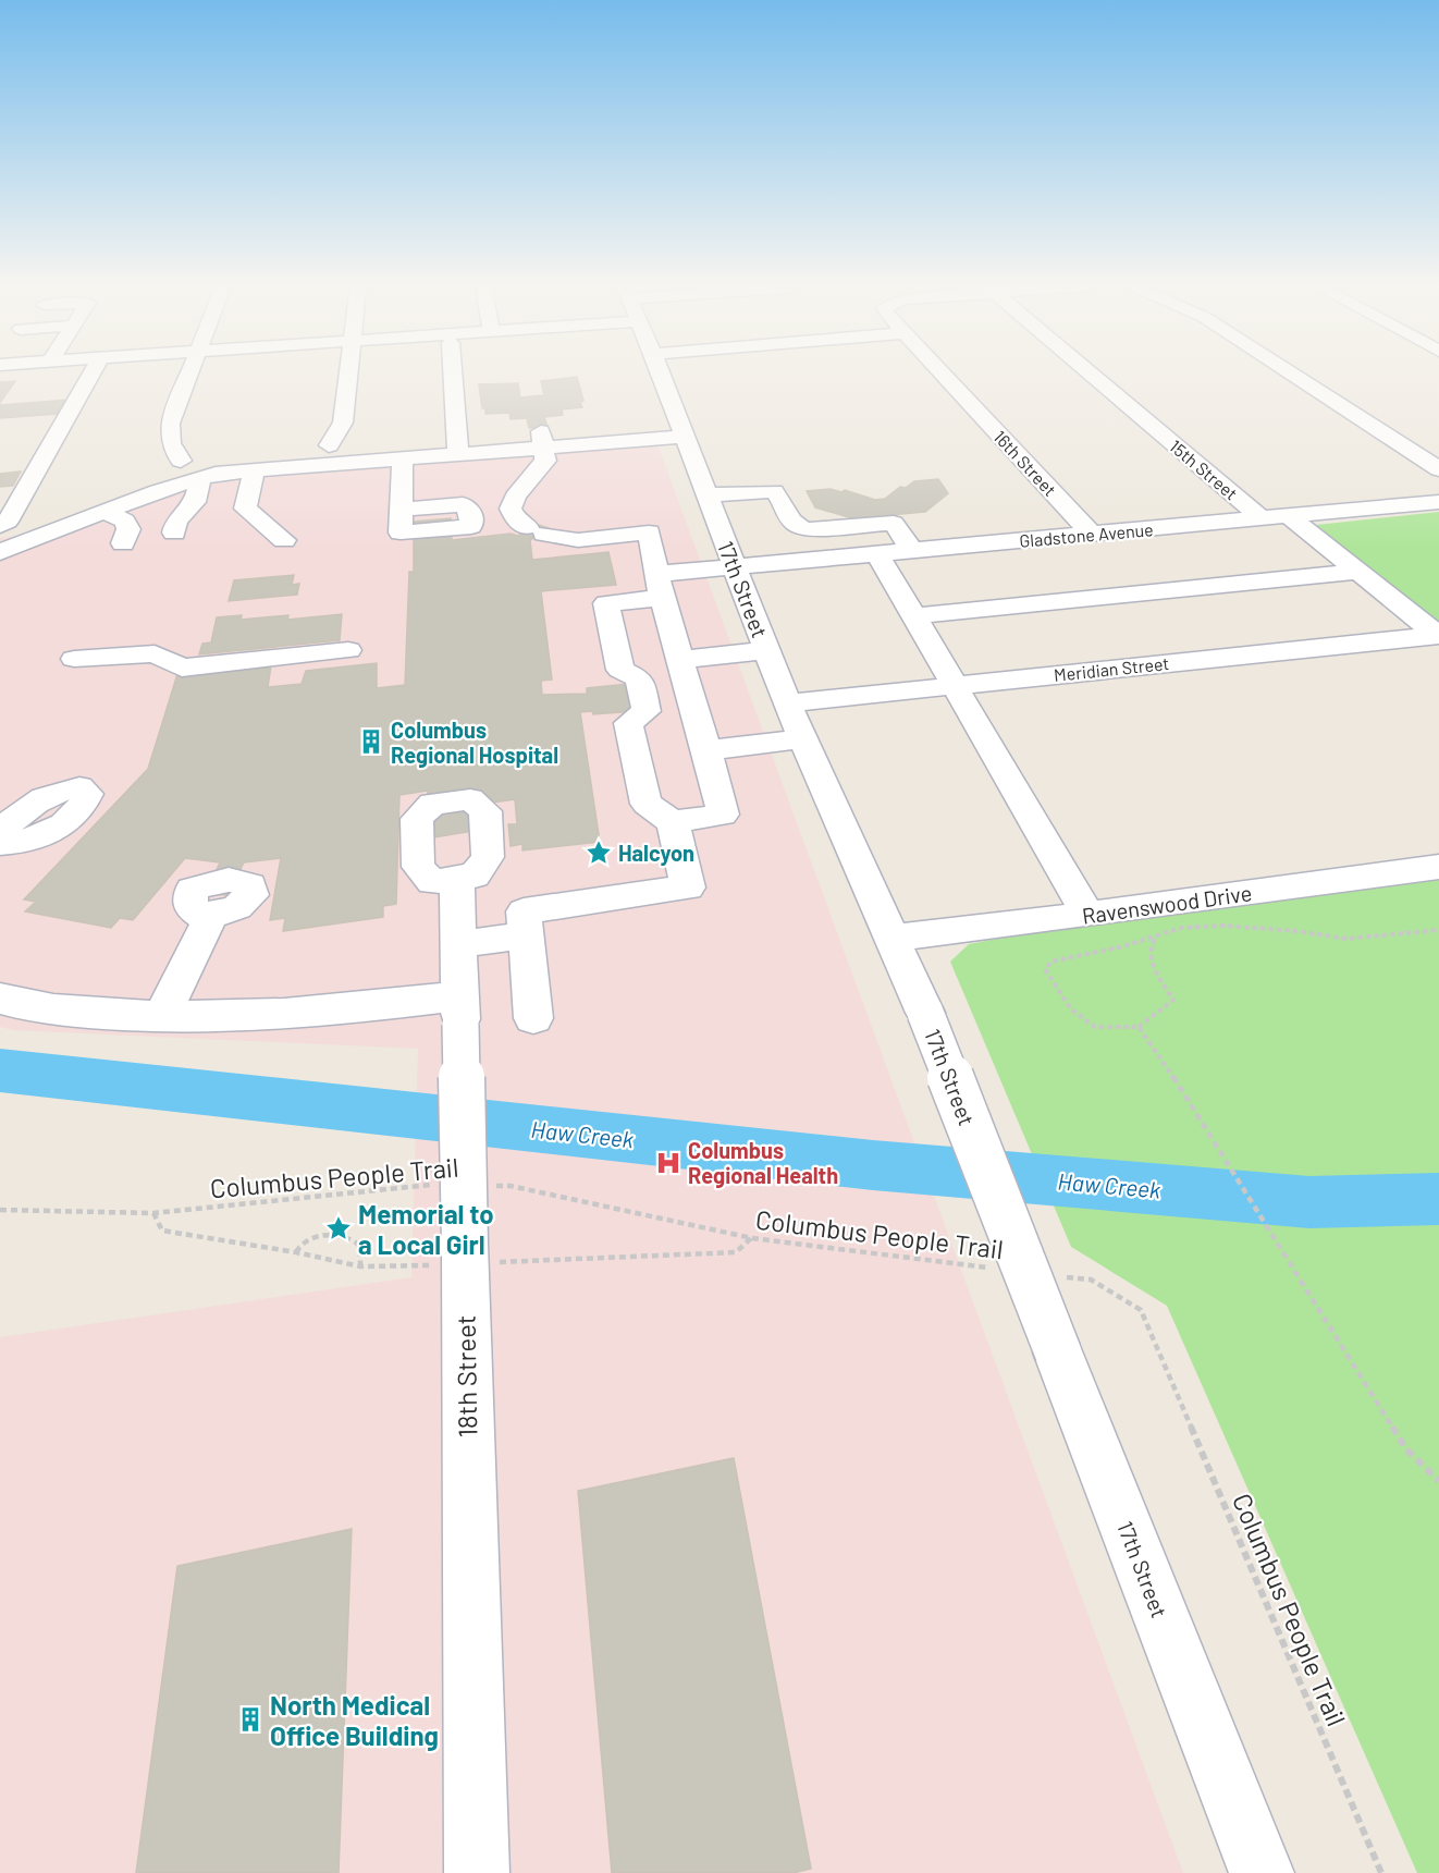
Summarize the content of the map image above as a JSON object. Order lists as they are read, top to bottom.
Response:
{
  "streets": {
    "street": [
      "16th Street",
      "15th Street",
      "Gladstone Avenue",
      "17th Street",
      "Meridian Street",
      "Ravenswood Drive",
      "18th Street"
    ],
    "path": ["Columbus People Trail"]
  },
  "crossings": [
    ["16th Street", "Gladstone Avenue"],
    ["15th Street", "Gladstone Avenue"],
    ["Gladstone Avenue", "17th Street"],
    ["17th Street", "Meridian Street"],
    ["17th Street", "Ravenswood Drive"]
  ],
  "water": ["Haw Creek"],
  "places": {
    "building": ["Columbus Regional Hospital", "North Medical Office Building"],
    "place": ["Halcyon", "Memorial to a Local Girl"],
    "hospital": ["Columbus Regional Health"]
  }
}
